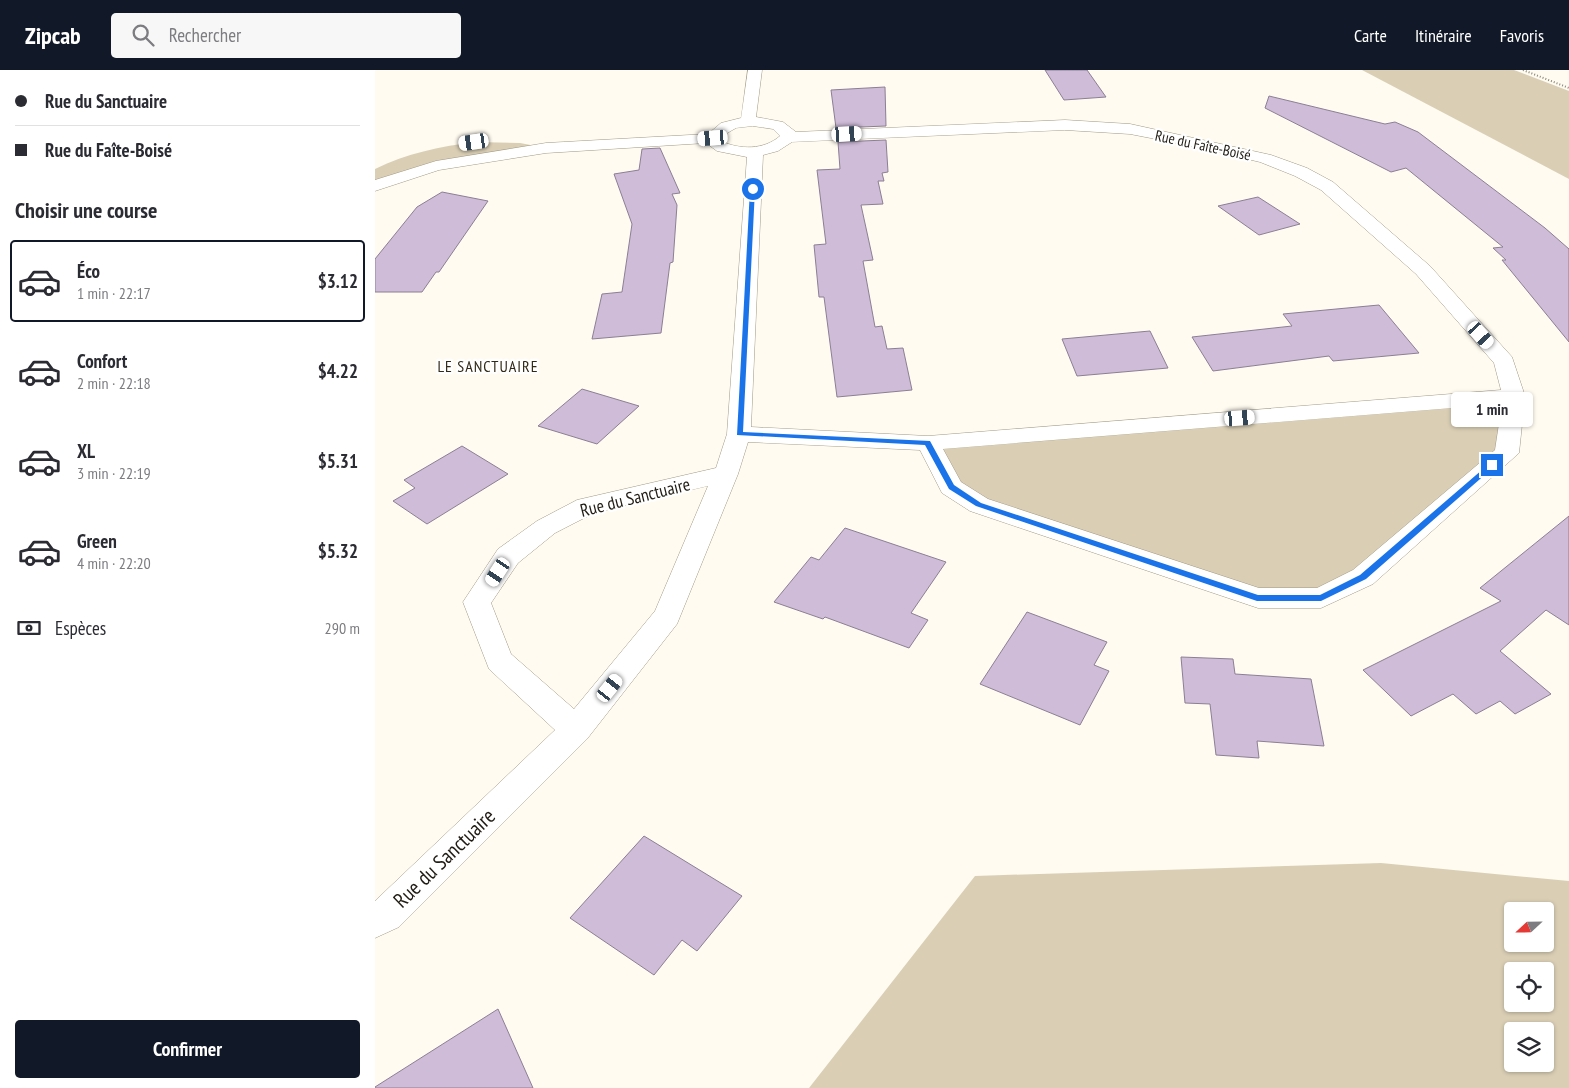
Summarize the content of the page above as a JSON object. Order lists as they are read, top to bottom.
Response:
{
  "streets": {
    "street": ["Rue du Faîte-Boisé", "Rue du Sanctuaire"]
  },
  "districts": ["LE SANCTUAIRE"],
  "north": "left",
  "page": {
    "header": "Zipcab",
    "search": "Rechercher",
    "nav": ["Carte", "Itinéraire", "Favoris"],
    "banner": ["Rue du Sanctuaire", "Rue du Faîte-Boisé"],
    "heading": "Choisir une course",
    "list": [
      {
        "name": "Éco",
        "note": "1 min · 22:17",
        "value": "$3.12"
      },
      {
        "name": "Confort",
        "note": "2 min · 22:18",
        "value": "$4.22"
      },
      {
        "name": "XL",
        "note": "3 min · 22:19",
        "value": "$5.31"
      },
      {
        "name": "Green",
        "note": "4 min · 22:20",
        "value": "$5.32"
      }
    ],
    "bubble": "1 min",
    "pay": ["Espèces", "290 m"],
    "buttons": "Confirmer"
  }
}
